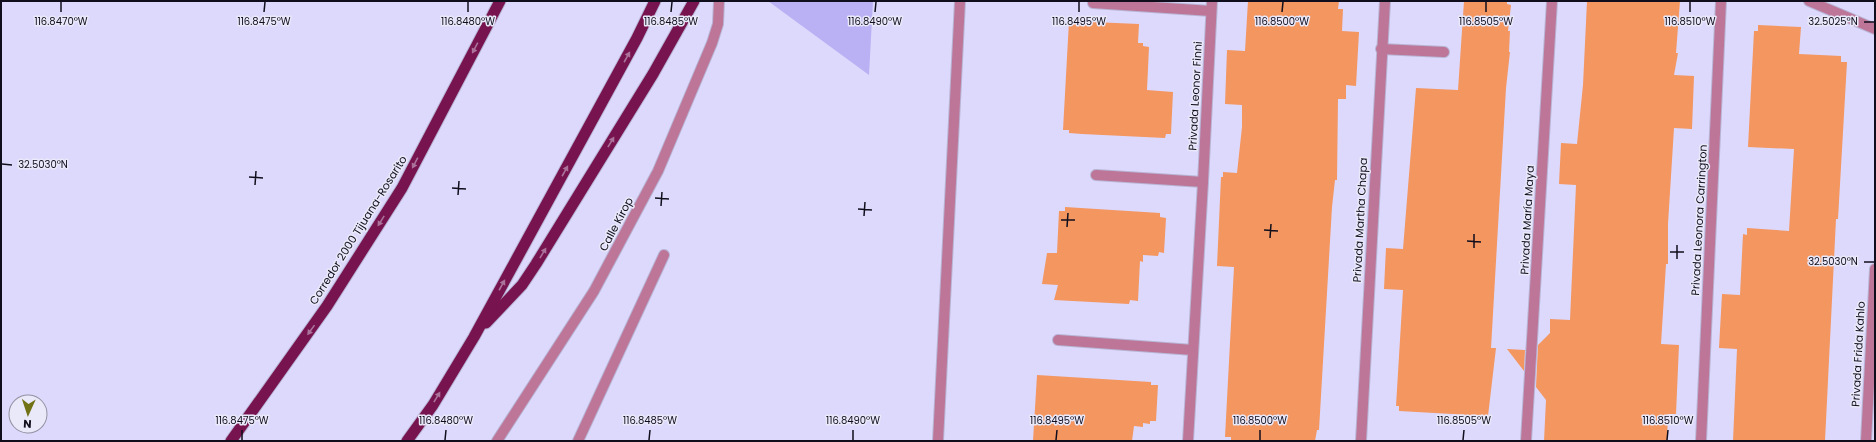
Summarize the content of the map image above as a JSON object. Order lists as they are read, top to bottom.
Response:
{
  "streets": {
    "highway": ["Corredor 2000 Tijuana-Rosarito"],
    "street": [
      "Privada Leonor Finni",
      "Privada Martha Chapa",
      "Privada María Maya",
      "Privada Leonora Carrington",
      "Calle Kirop",
      "Privada Frida Kahlo"
    ]
  },
  "one_way": ["Corredor 2000 Tijuana-Rosarito"],
  "north": "bottom",
  "coordinates": [
    "32.5025°N",
    "116.8470°W",
    "116.8475°W",
    "116.8480°W",
    "116.8485°W",
    "116.8490°W",
    "116.8495°W",
    "116.8500°W",
    "116.8505°W",
    "116.8510°W",
    "32.5030°N"
  ]
}
